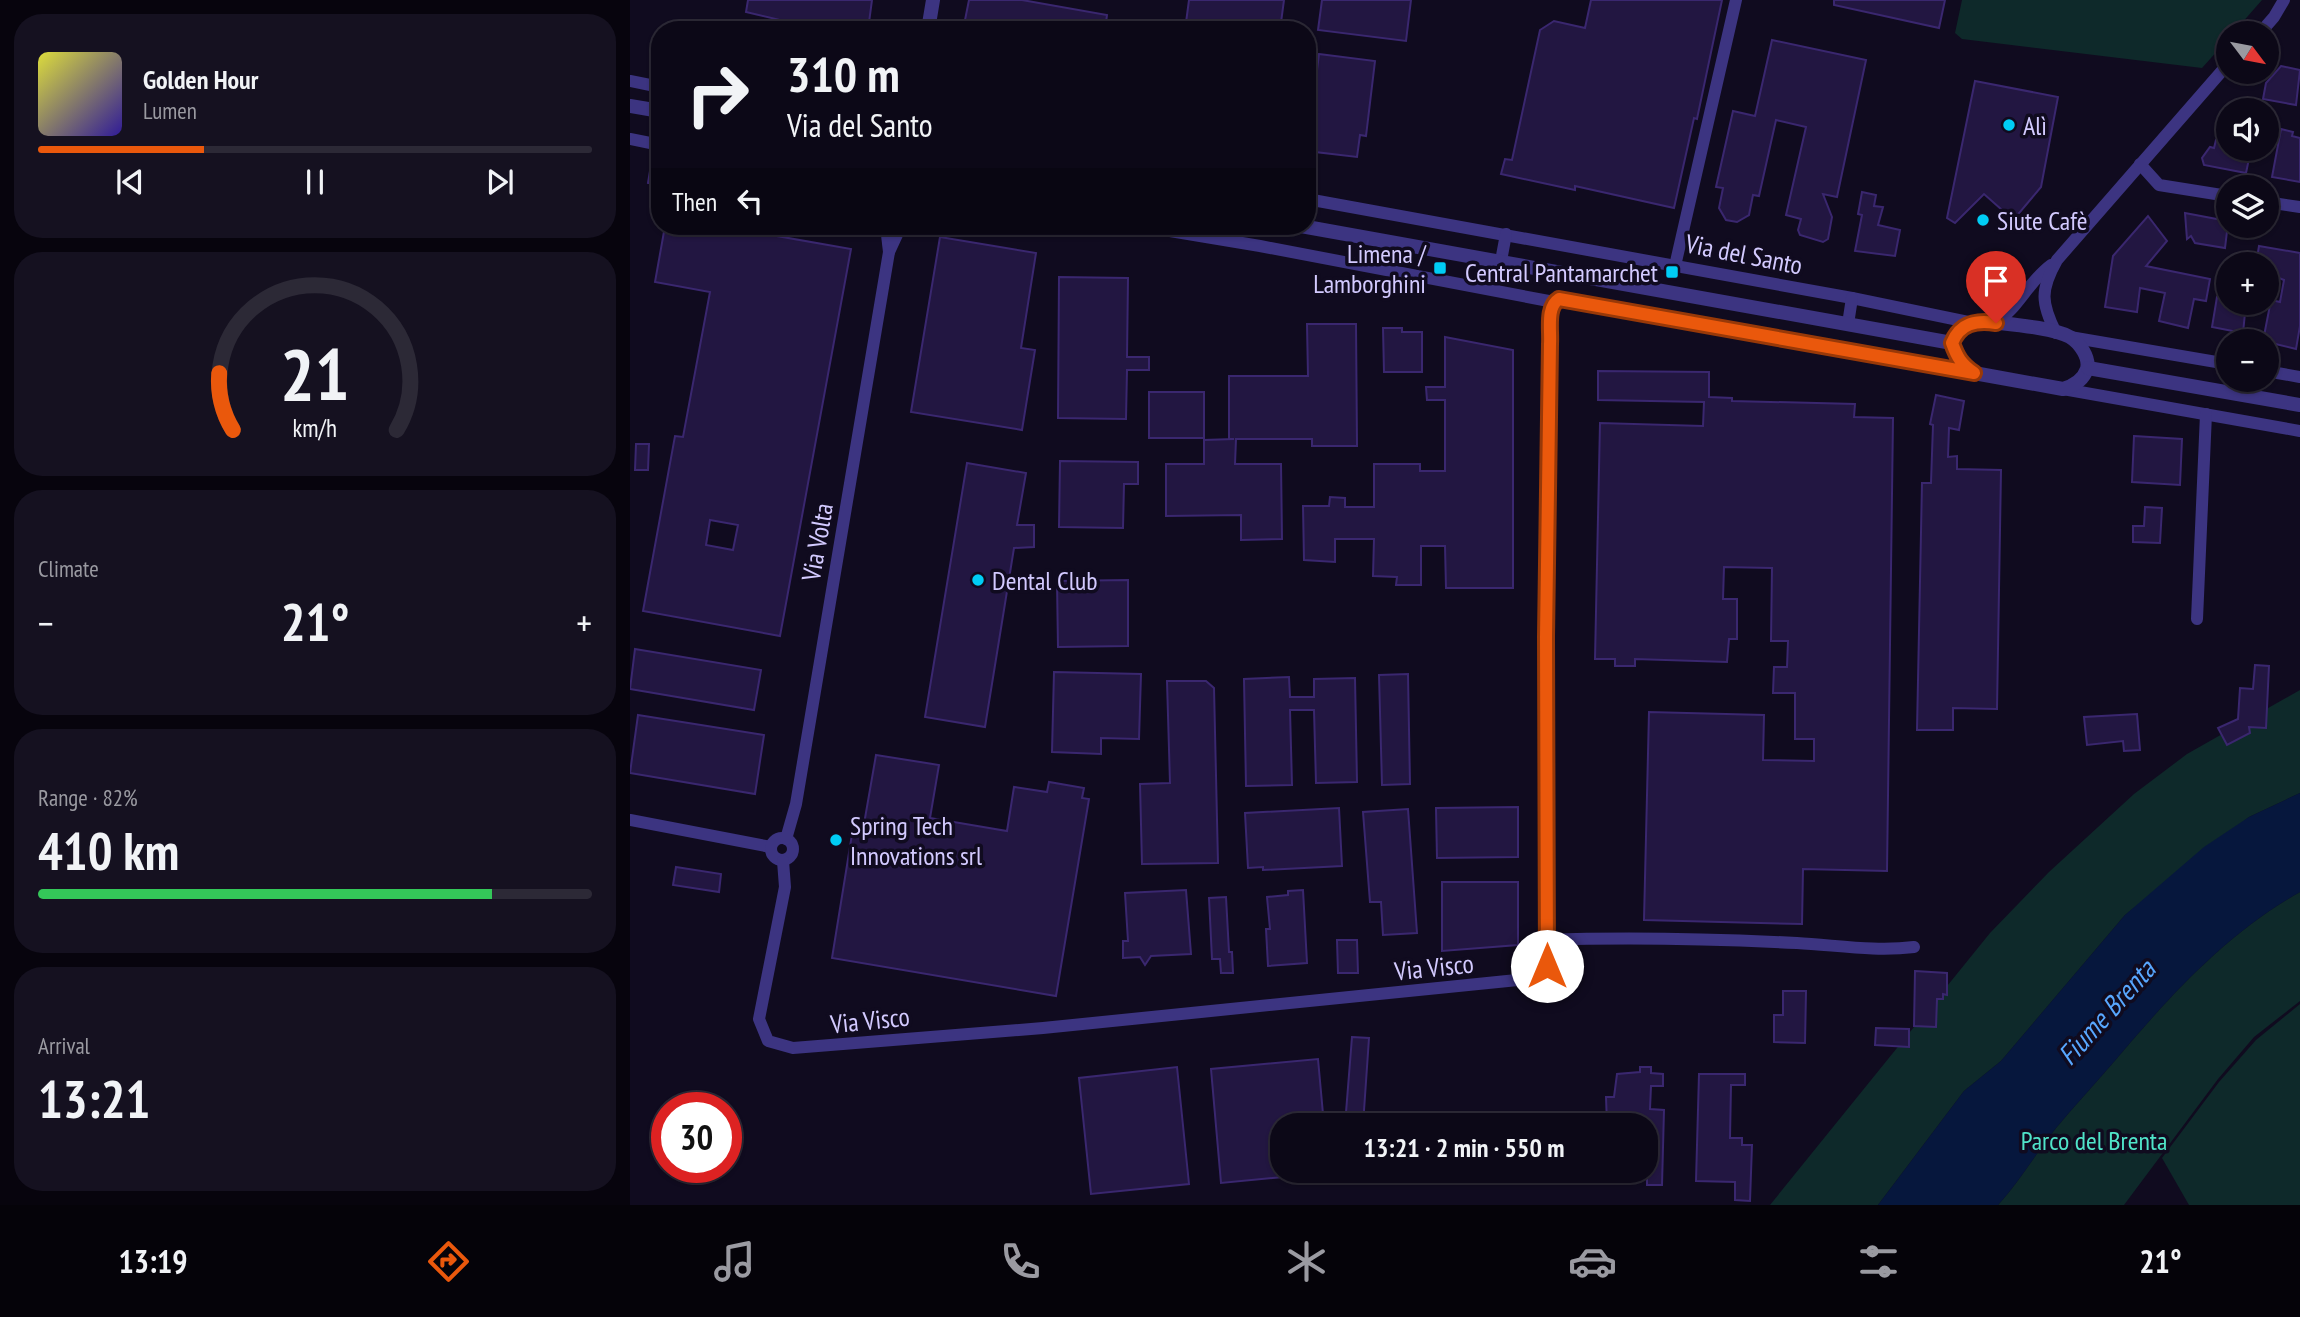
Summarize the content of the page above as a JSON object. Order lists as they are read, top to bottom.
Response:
{
  "streets": {
    "street": ["Via del Santo", "Via Volta", "Via Visco"]
  },
  "crossings": [
    ["Via Volta", "Via Visco"]
  ],
  "water": ["Fiume Brenta"],
  "parks": ["Parco del Brenta"],
  "places": {
    "other": [
      "Alì",
      "Siute Cafè",
      "Dental Club",
      "Spring Tech Innovations srl"
    ],
    "transit": ["Limena / Lamborghini", "Central Pantamarchet"]
  },
  "north": "bottom right",
  "page": {
    "map_buttons": ["+", "−"],
    "turn": ["310 m", "Via del Santo"],
    "song": ["Golden Hour", "Lumen"],
    "then": "Then",
    "tile": [
      "Climate",
      ["Range · 82%", "410 km"],
      ["Arrival", "13:21"]
    ],
    "heat": ["−", "21°", "+"],
    "limit": "30",
    "trip": "13:21 · 2 min · 550 m",
    "tabs": ["13:19", "21°"],
    "gauge": ["21", "km/h"]
  }
}
